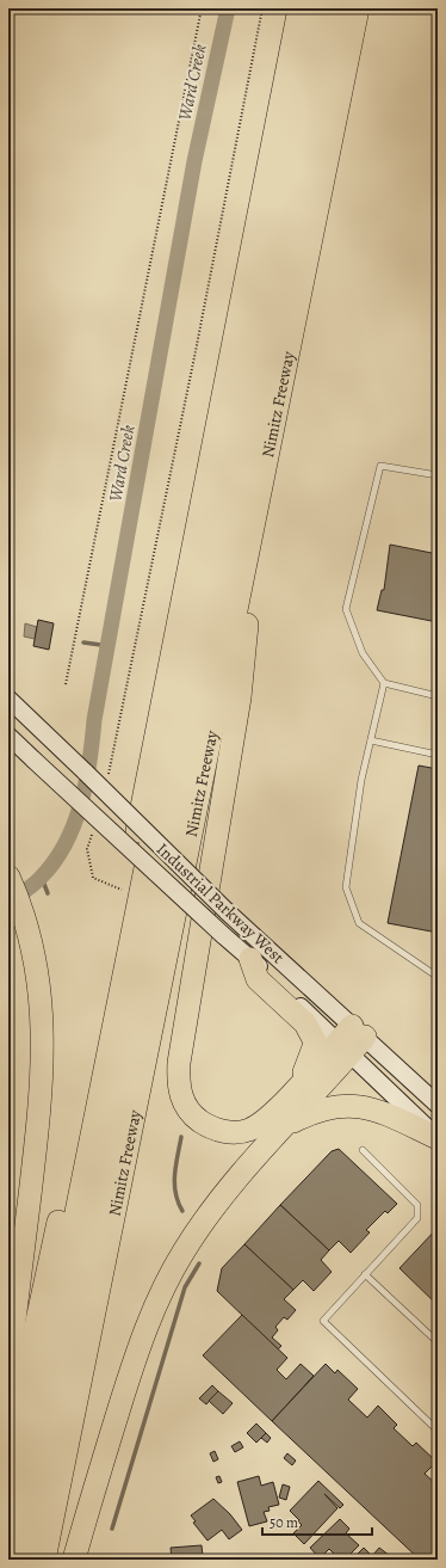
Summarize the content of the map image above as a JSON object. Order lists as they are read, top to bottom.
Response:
{
  "streets": {
    "highway": ["Nimitz Freeway"],
    "main road": ["Industrial Parkway West"]
  },
  "water": ["Ward Creek"],
  "scale_bar": "50 m"
}
